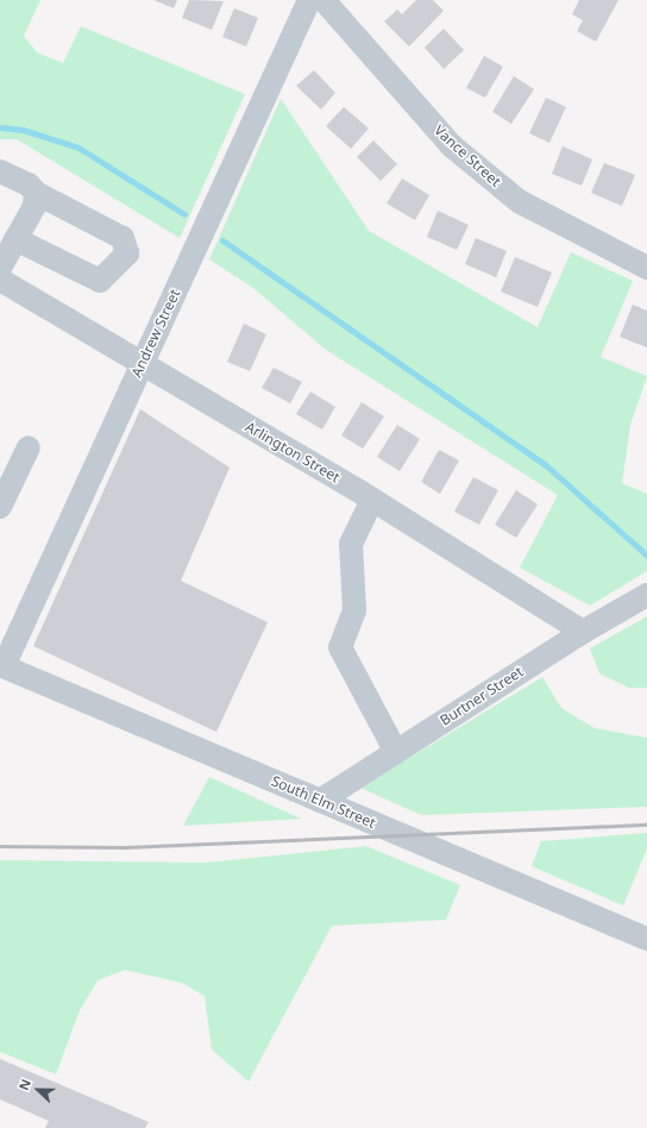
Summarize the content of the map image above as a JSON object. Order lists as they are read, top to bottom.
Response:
{
  "streets": {
    "street": [
      "Vance Street",
      "Andrew Street",
      "Arlington Street",
      "Burtner Street",
      "South Elm Street"
    ]
  },
  "crossings": [
    ["Andrew Street", "Arlington Street"],
    ["Andrew Street", "South Elm Street"],
    ["Arlington Street", "Burtner Street"],
    ["Burtner Street", "South Elm Street"]
  ],
  "north": "left"
}
